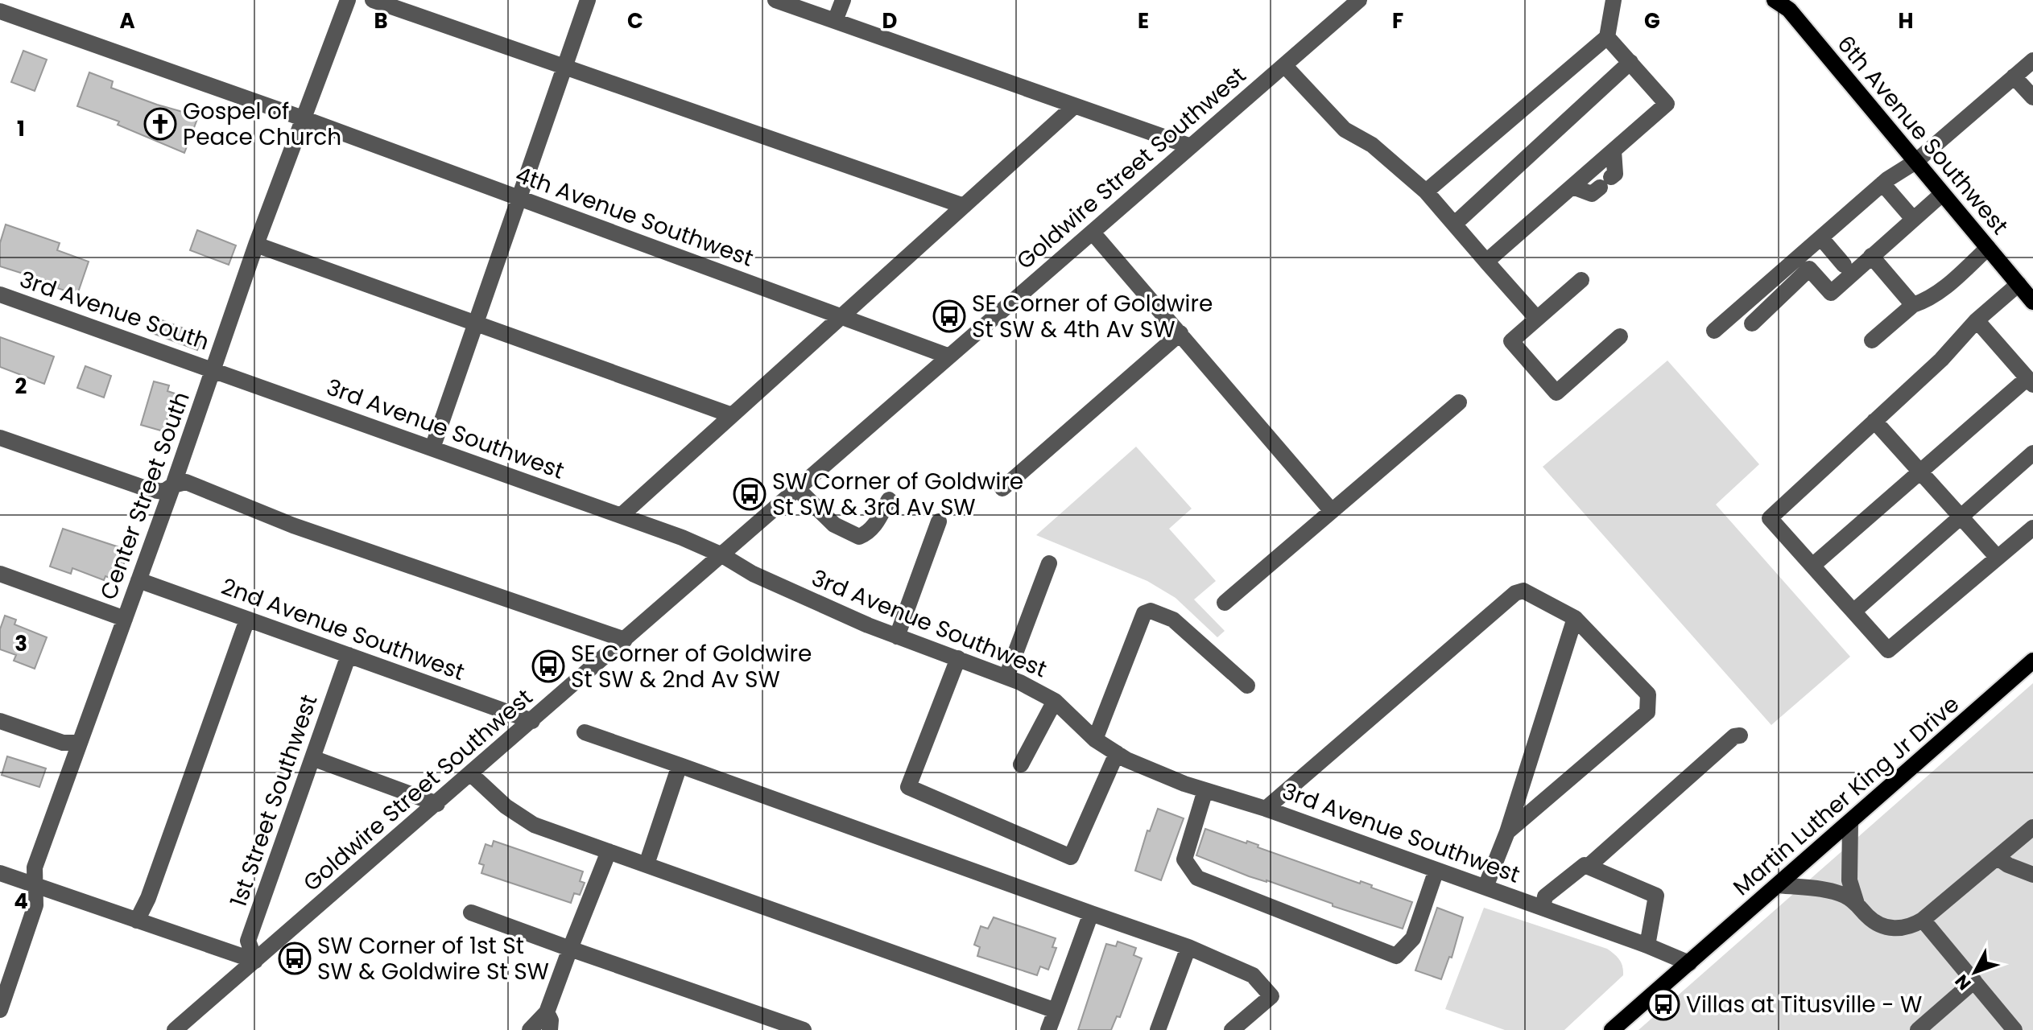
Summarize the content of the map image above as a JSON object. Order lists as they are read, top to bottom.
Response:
{
  "streets": {
    "main road": ["6th Avenue Southwest", "Martin Luther King Jr Drive"],
    "street": [
      "Goldwire Street Southwest",
      "4th Avenue Southwest",
      "3rd Avenue South",
      "3rd Avenue Southwest",
      "Center Street South",
      "2nd Avenue Southwest",
      "1st Street Southwest"
    ]
  },
  "crossings": [
    ["Goldwire Street Southwest", "4th Avenue Southwest"],
    ["Goldwire Street Southwest", "3rd Avenue Southwest"],
    ["Goldwire Street Southwest", "2nd Avenue Southwest"],
    ["Goldwire Street Southwest", "1st Street Southwest"],
    ["4th Avenue Southwest", "Center Street South"],
    ["3rd Avenue South", "3rd Avenue Southwest"],
    ["3rd Avenue South", "Center Street South"],
    ["3rd Avenue Southwest", "Center Street South"],
    ["3rd Avenue Southwest", "Martin Luther King Jr Drive"],
    ["Center Street South", "2nd Avenue Southwest"],
    ["2nd Avenue Southwest", "1st Street Southwest"]
  ],
  "places": {
    "church": ["Gospel of Peace Church"],
    "bus stop": [
      "SE Corner of Goldwire St SW & 4th Av SW",
      "SW Corner of Goldwire St SW & 3rd Av SW",
      "SE Corner of Goldwire St SW & 2nd Av SW",
      "SW Corner of 1st St SW & Goldwire St SW",
      "Villas at Titusville - W"
    ]
  },
  "north": "bottom left",
  "grid": {
    "columns": [
      "A",
      "B",
      "C",
      "D",
      "E",
      "F",
      "G",
      "H"
    ],
    "rows": [
      "1",
      "2",
      "3",
      "4"
    ]
  }
}
